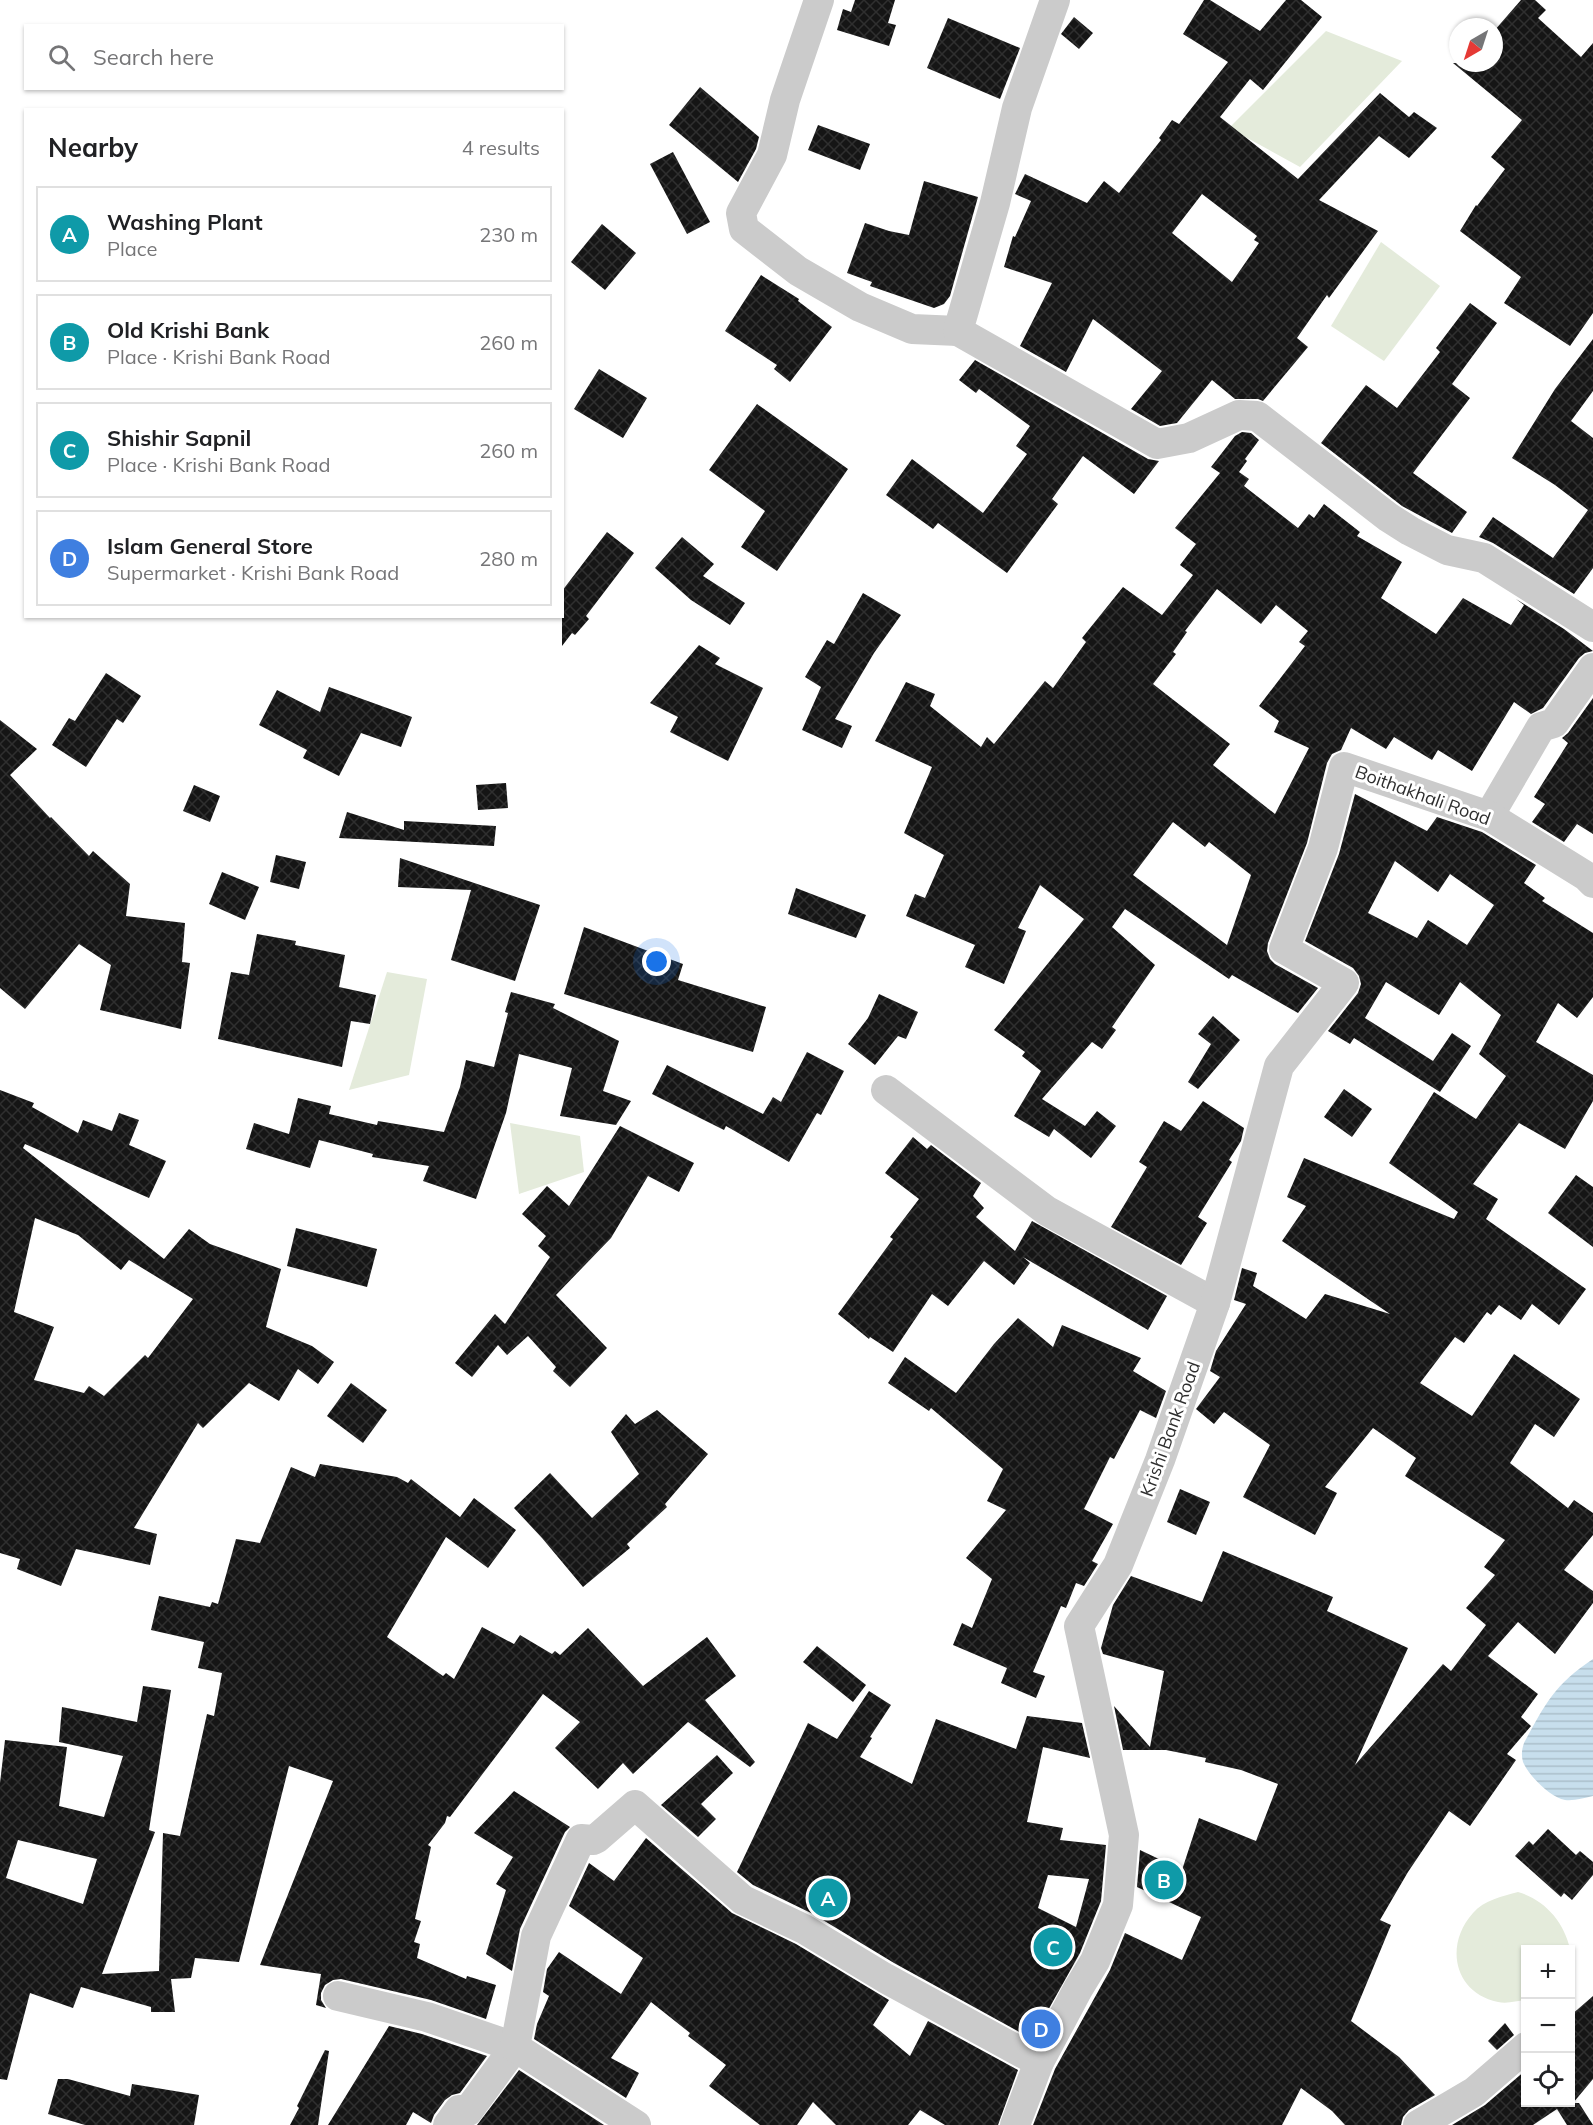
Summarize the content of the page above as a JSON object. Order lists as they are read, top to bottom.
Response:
{
  "streets": {
    "street": ["Boithakhali Road", "Krishi Bank Road"]
  },
  "crossings": [
    ["Boithakhali Road", "Krishi Bank Road"]
  ],
  "north": "bottom left",
  "page": {
    "search": "Search here",
    "heading": ["Nearby", "4 results"],
    "list": [
      {
        "mark": "A",
        "name": "Washing Plant",
        "note": "Place",
        "value": "230 m"
      },
      {
        "mark": "B",
        "name": "Old Krishi Bank",
        "note": "Place · Krishi Bank Road",
        "value": "260 m"
      },
      {
        "mark": "C",
        "name": "Shishir Sapnil",
        "note": "Place · Krishi Bank Road",
        "value": "260 m"
      },
      {
        "mark": "D",
        "name": "Islam General Store",
        "note": "Supermarket · Krishi Bank Road",
        "value": "280 m"
      }
    ],
    "pins": [
      "B",
      "A",
      "C",
      "D"
    ],
    "map_buttons": ["+", "−"]
  }
}
